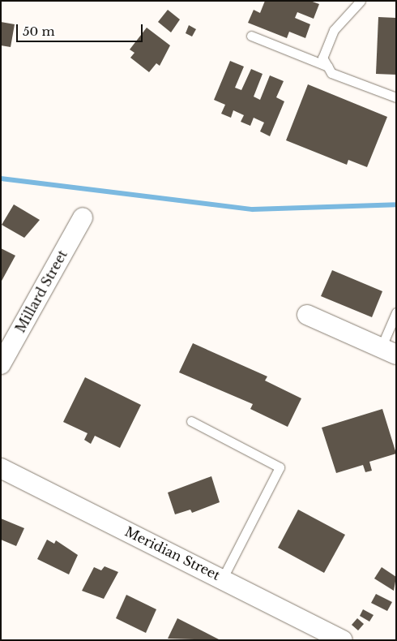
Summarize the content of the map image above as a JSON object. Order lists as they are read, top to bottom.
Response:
{
  "streets": {
    "street": ["Millard Street", "Meridian Street"]
  },
  "scale_bar": "50 m"
}
